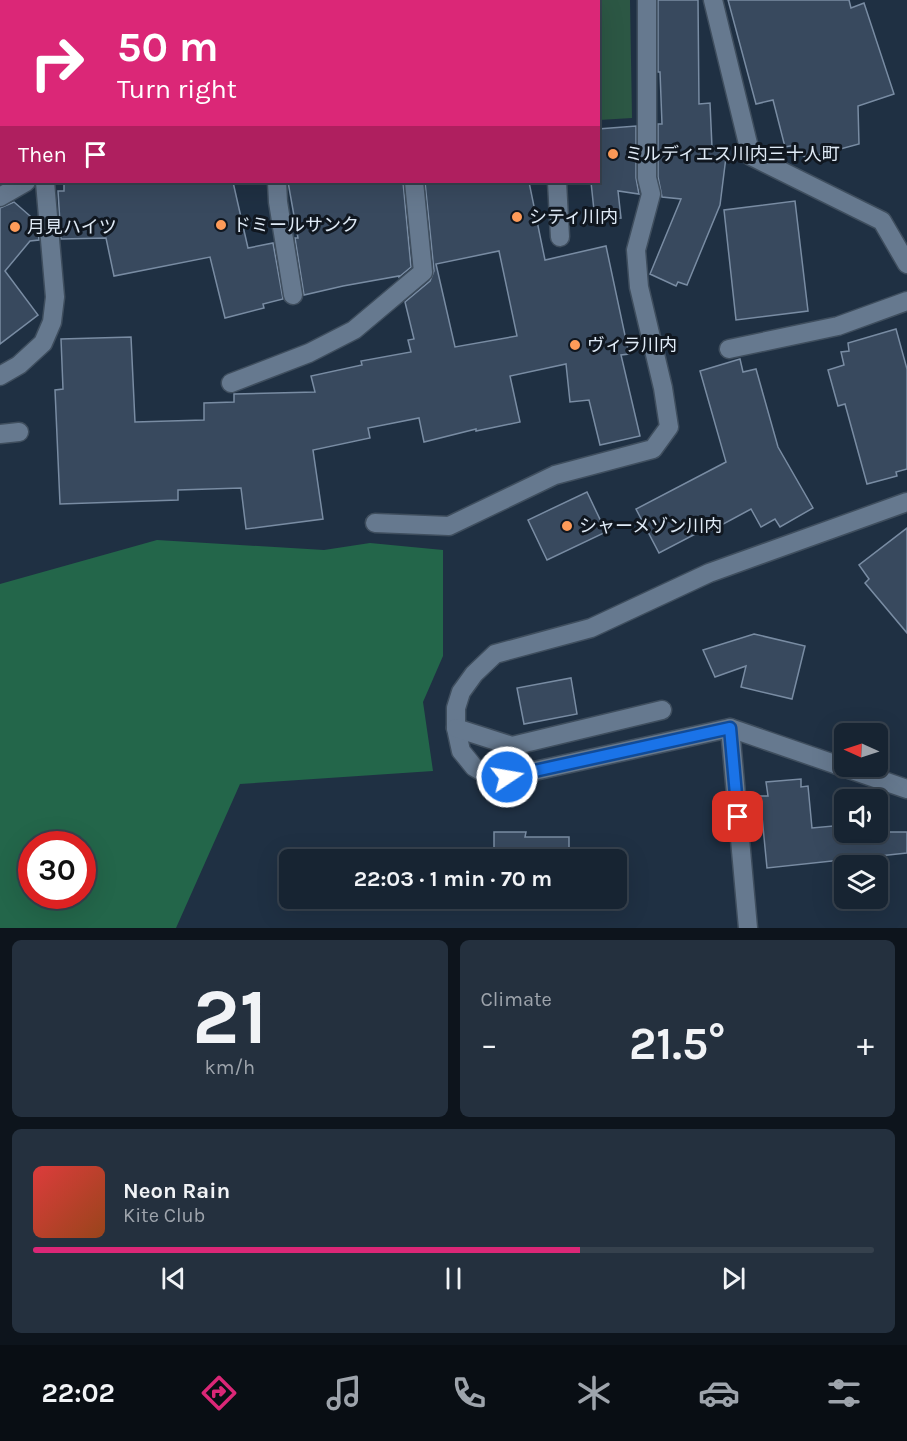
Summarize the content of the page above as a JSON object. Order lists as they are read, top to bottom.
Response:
{
  "places": [
    "ミルディエス川内三十人町",
    "シティ川内",
    "ドミールサンク",
    "月見ハイツ",
    "ヴィラ川内",
    "シャーメゾン川内"
  ],
  "north": "left",
  "page": {
    "turn": ["50 m", "Turn right"],
    "then": "Then",
    "limit": "30",
    "trip": "22:03 · 1 min · 70 m",
    "tile": [
      ["21", "km/h"],
      "Climate"
    ],
    "heat": ["−", "21.5°", "+"],
    "song": ["Neon Rain", "Kite Club"],
    "tabs": "22:02"
  }
}
